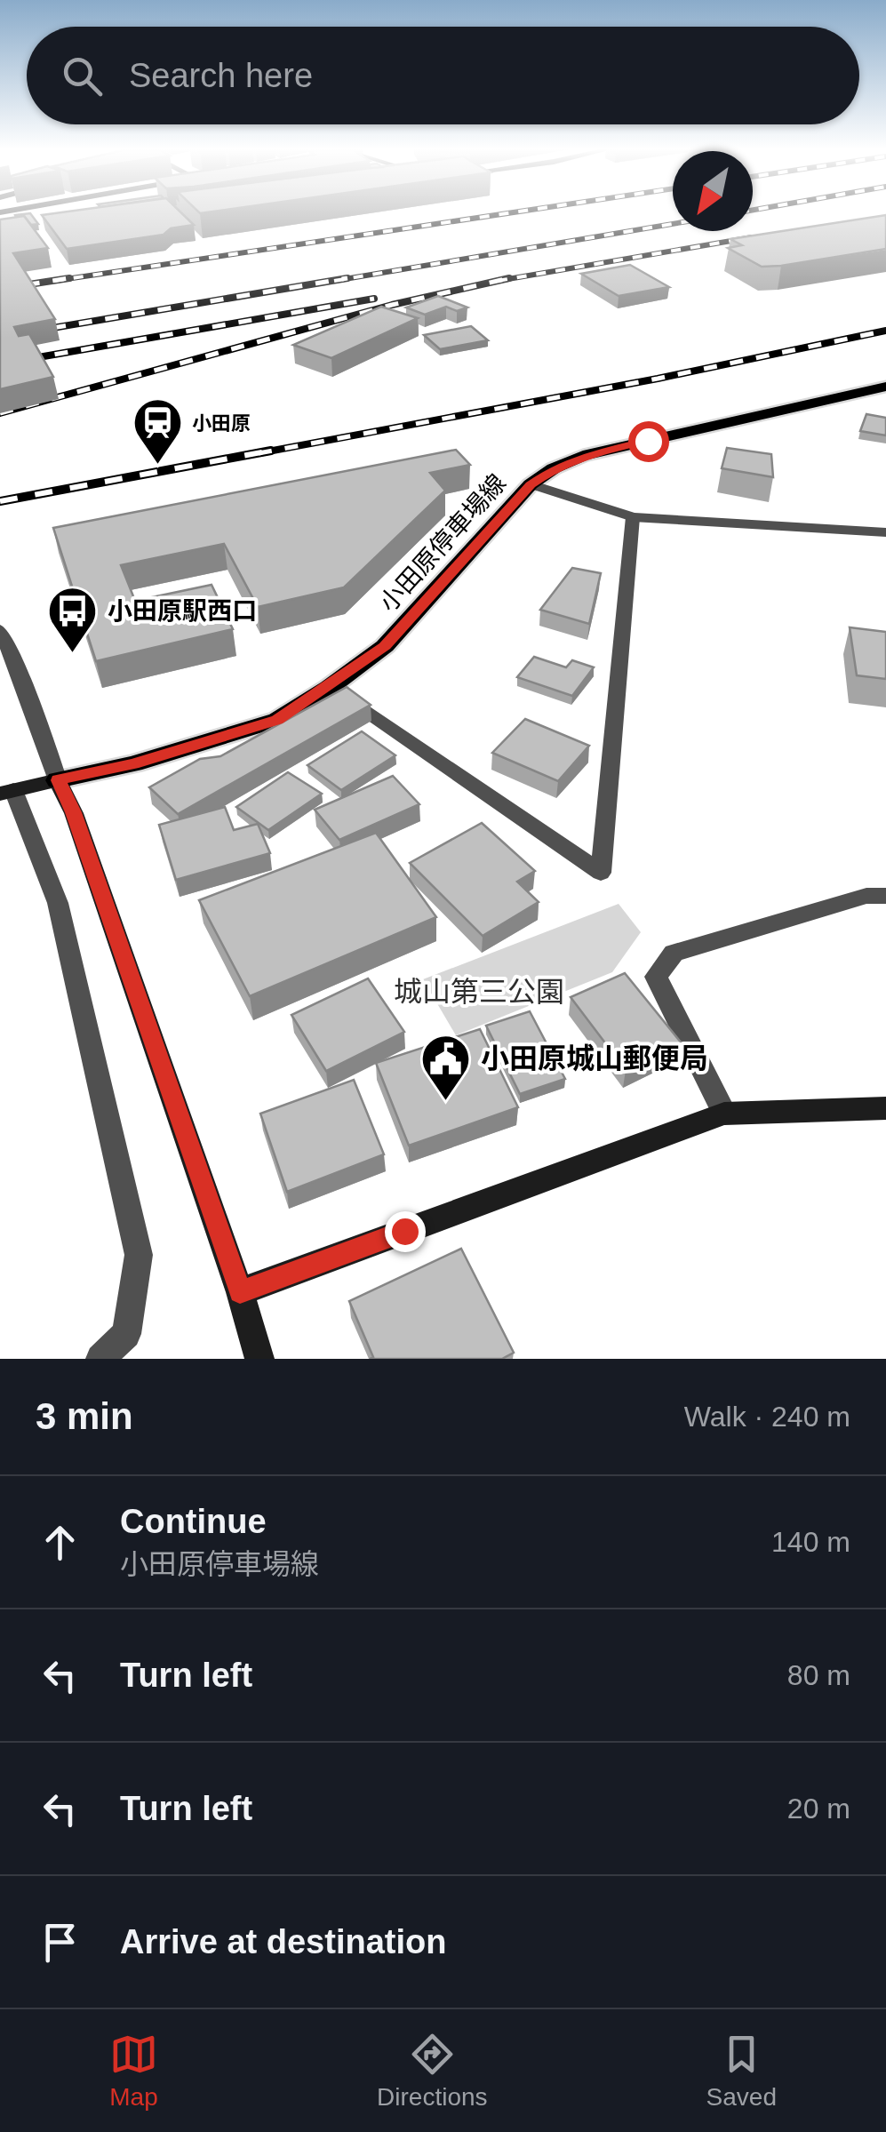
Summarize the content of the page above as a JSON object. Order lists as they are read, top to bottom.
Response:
{
  "streets": {
    "main road": ["小田原停車場線"]
  },
  "parks": ["城山第三公園"],
  "places": {
    "station": ["小田原"],
    "bus stop": ["小田原駅西口"],
    "public building": ["小田原城山郵便局"]
  },
  "north": "bottom left",
  "page": {
    "search": "Search here",
    "heading": ["3 min", "Walk · 240 m"],
    "list": [
      ["Continue", "小田原停車場線", "140 m"],
      ["Turn left", "80 m"],
      ["Turn left", "20 m"],
      "Arrive at destination"
    ],
    "nav": ["Map", "Directions", "Saved"]
  }
}
